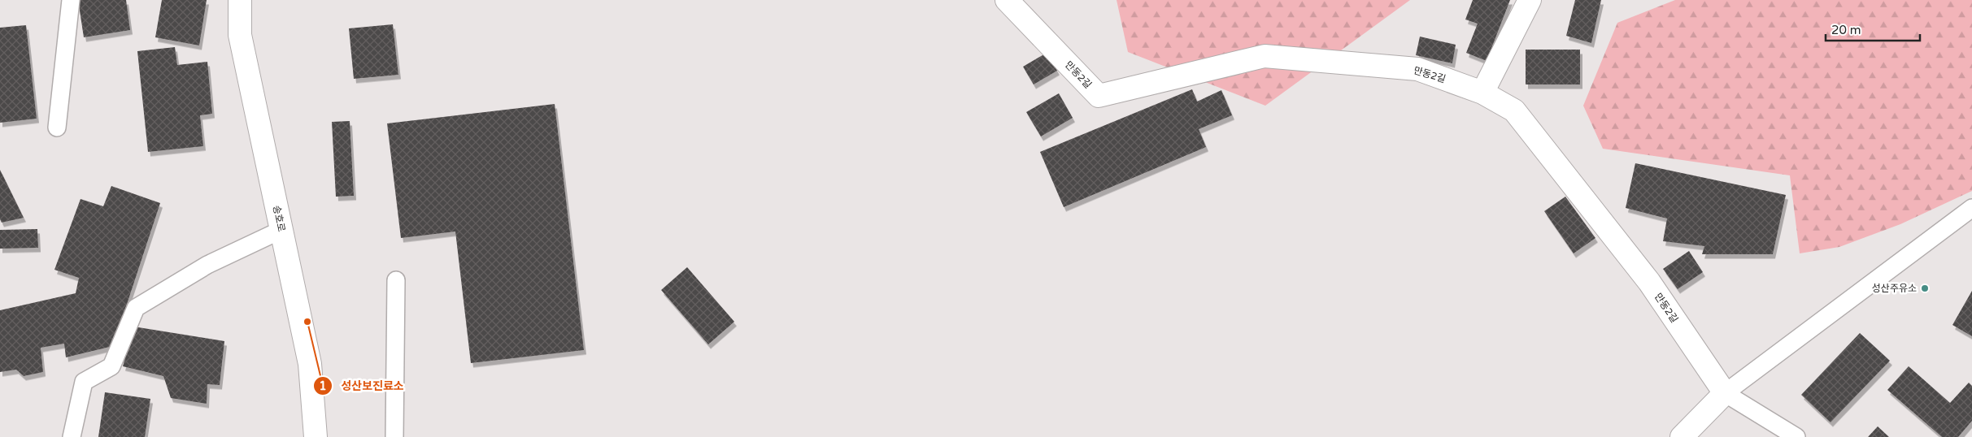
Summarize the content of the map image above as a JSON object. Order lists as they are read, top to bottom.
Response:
{
  "streets": {
    "street": ["만동2길", "송호로"]
  },
  "places": ["성산주유소", "성산보진료소"],
  "scale_bar": "20 m"
}
